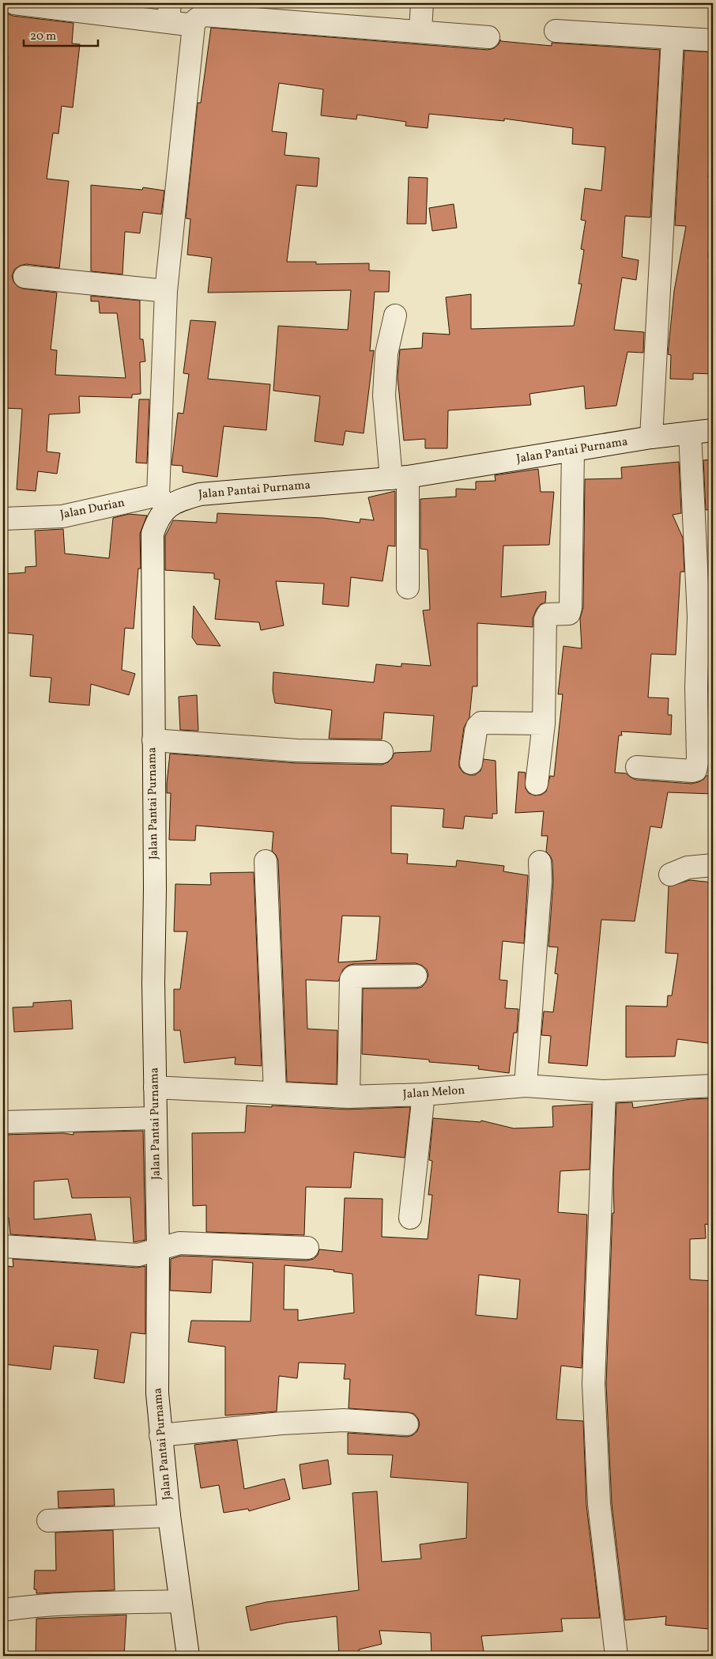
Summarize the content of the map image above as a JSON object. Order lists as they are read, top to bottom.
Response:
{
  "streets": {
    "street": ["Jalan Pantai Purnama", "Jalan Durian", "Jalan Melon"]
  },
  "crossings": [
    ["Jalan Pantai Purnama", "Jalan Durian"],
    ["Jalan Pantai Purnama", "Jalan Melon"]
  ],
  "scale_bar": "20 m"
}
